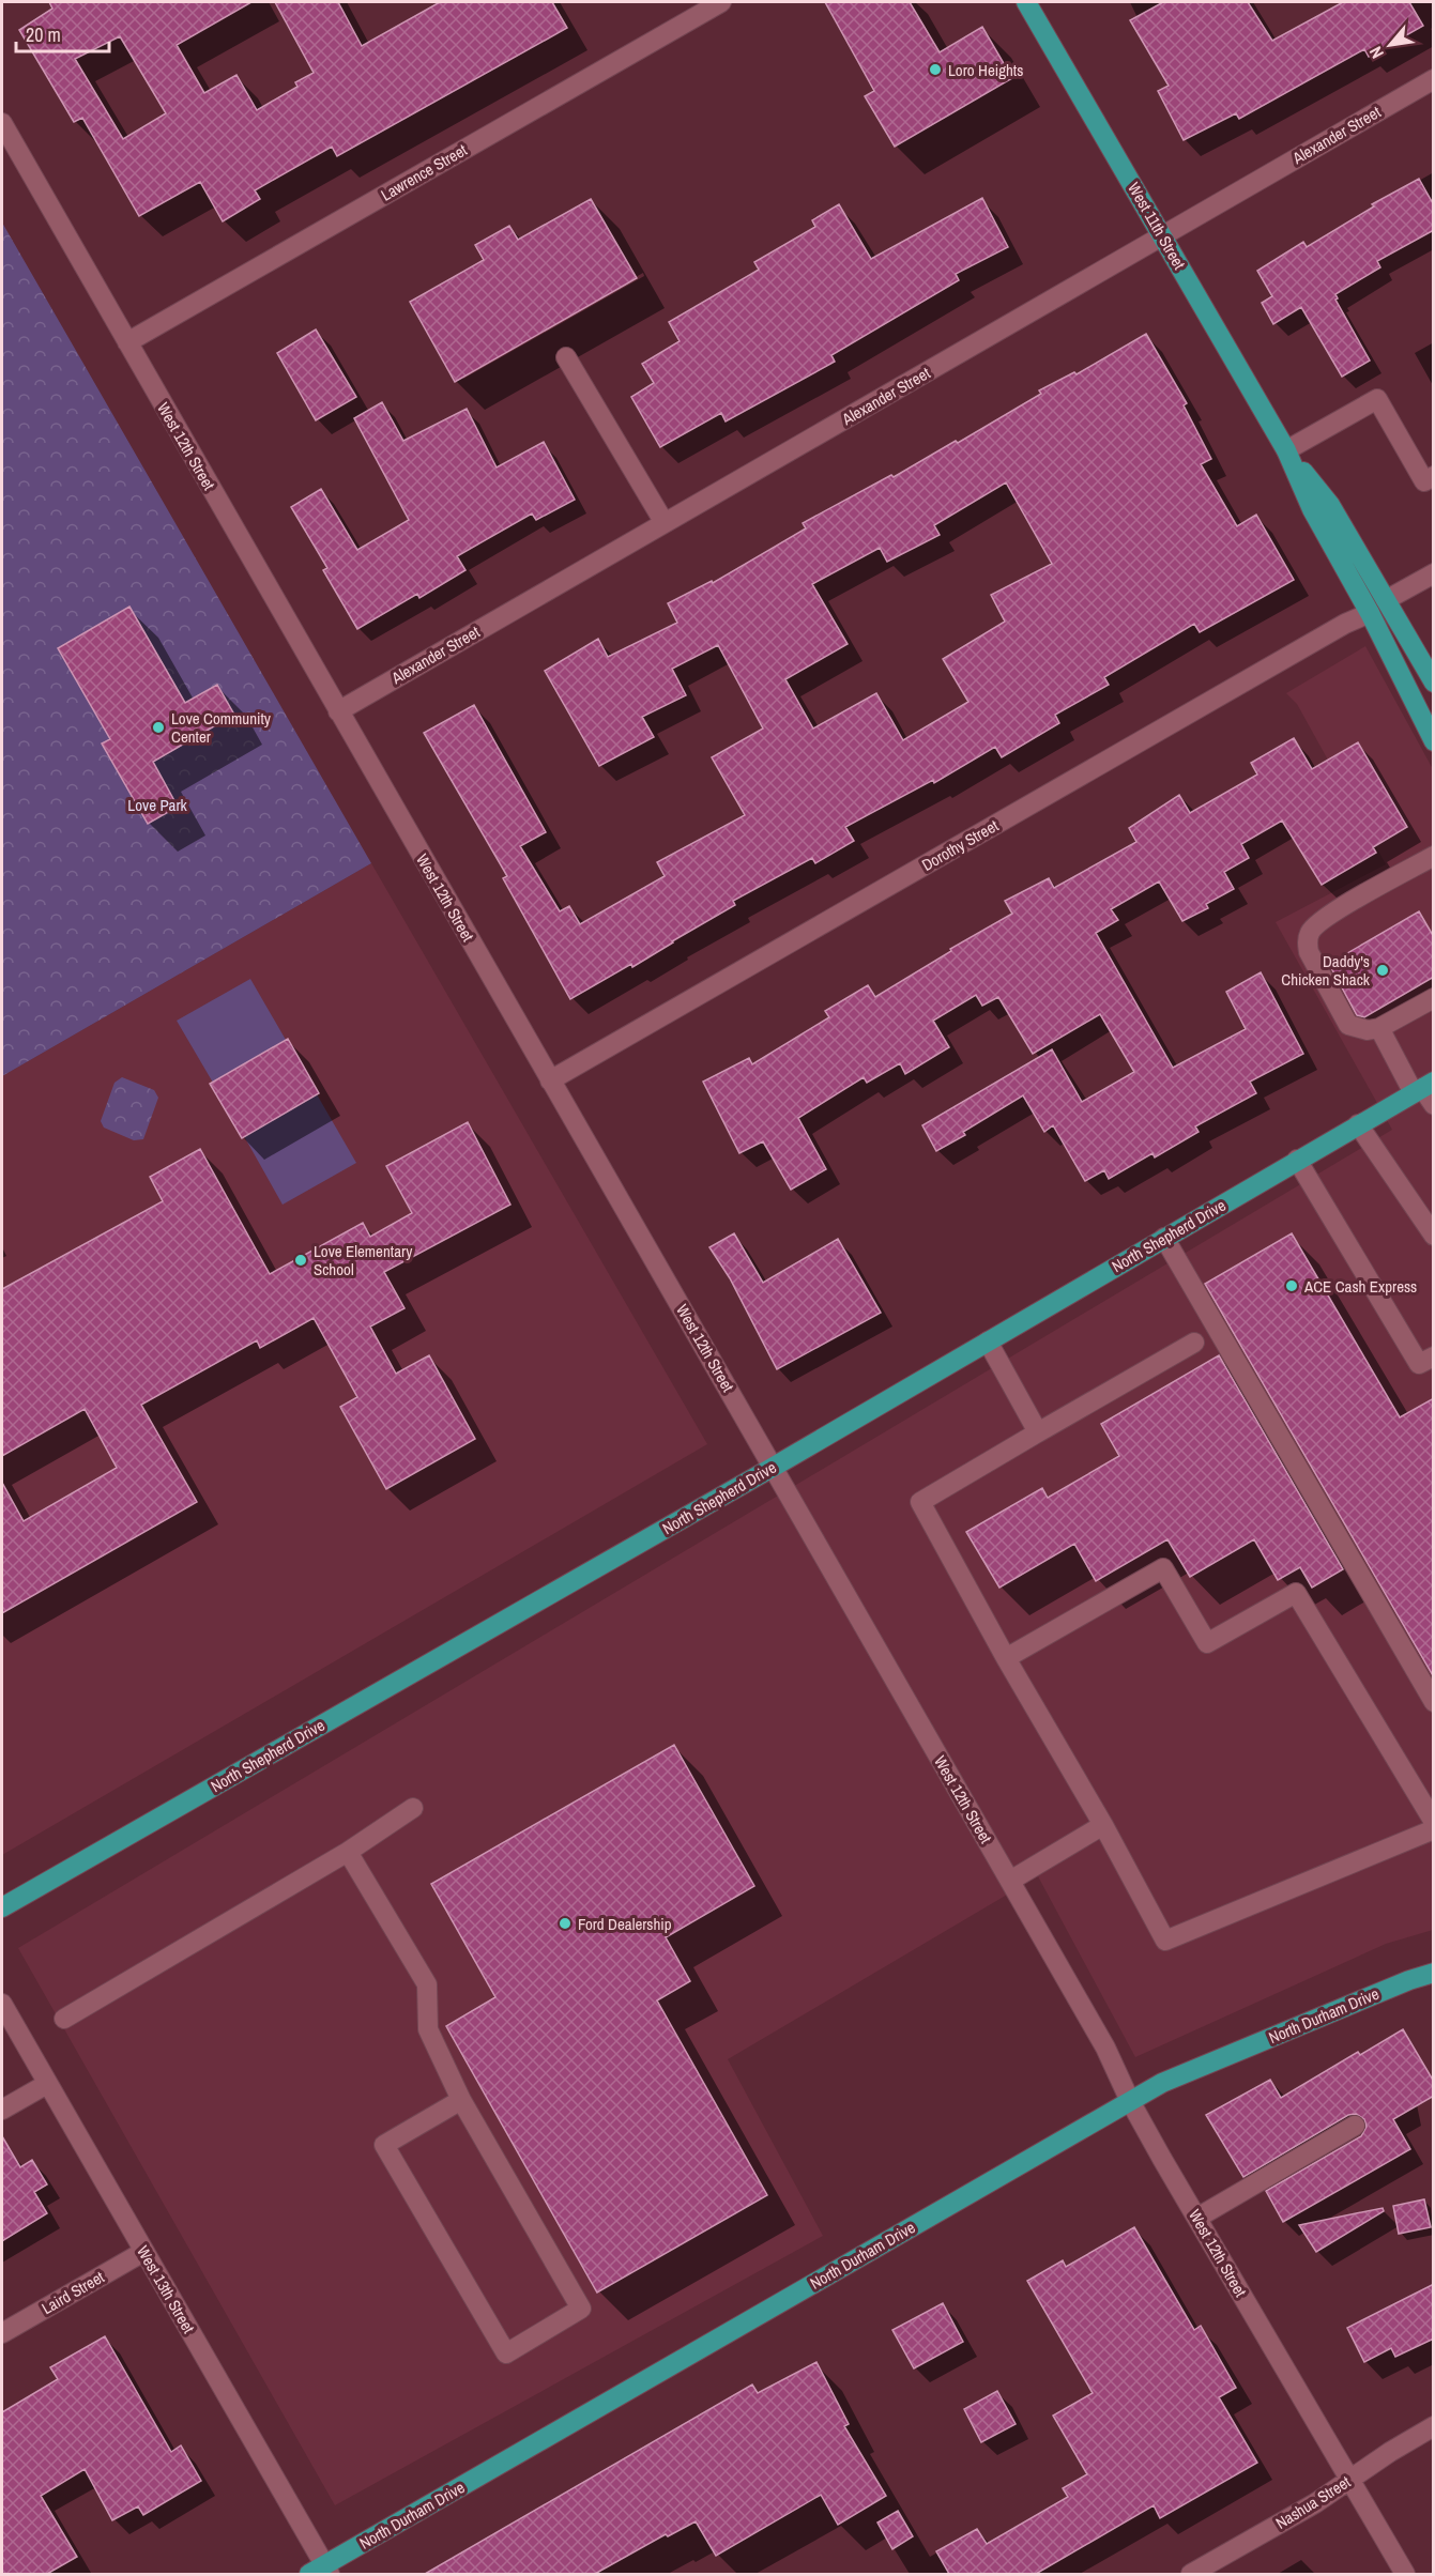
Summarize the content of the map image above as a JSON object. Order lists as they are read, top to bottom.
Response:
{
  "streets": {
    "main road": ["West 11th Street", "North Shepherd Drive", "North Durham Drive"],
    "street": [
      "Alexander Street",
      "Lawrence Street",
      "West 12th Street",
      "Dorothy Street",
      "West 13th Street",
      "Laird Street",
      "Nashua Street"
    ]
  },
  "crossings": [
    ["Alexander Street", "West 11th Street"],
    ["Alexander Street", "West 12th Street"],
    ["Lawrence Street", "West 12th Street"],
    ["West 11th Street", "Dorothy Street"],
    ["West 12th Street", "Dorothy Street"],
    ["West 12th Street", "North Shepherd Drive"],
    ["West 12th Street", "North Durham Drive"],
    ["West 12th Street", "Nashua Street"],
    ["North Durham Drive", "West 13th Street"],
    ["West 13th Street", "Laird Street"]
  ],
  "parks": ["Love Park"],
  "places": [
    "Loro Heights",
    "Love Community Center",
    "Daddy's Chicken Shack",
    "Love Elementary School",
    "ACE Cash Express",
    "Ford Dealership"
  ],
  "scale_bar": "20 m",
  "north": "bottom left"
}
